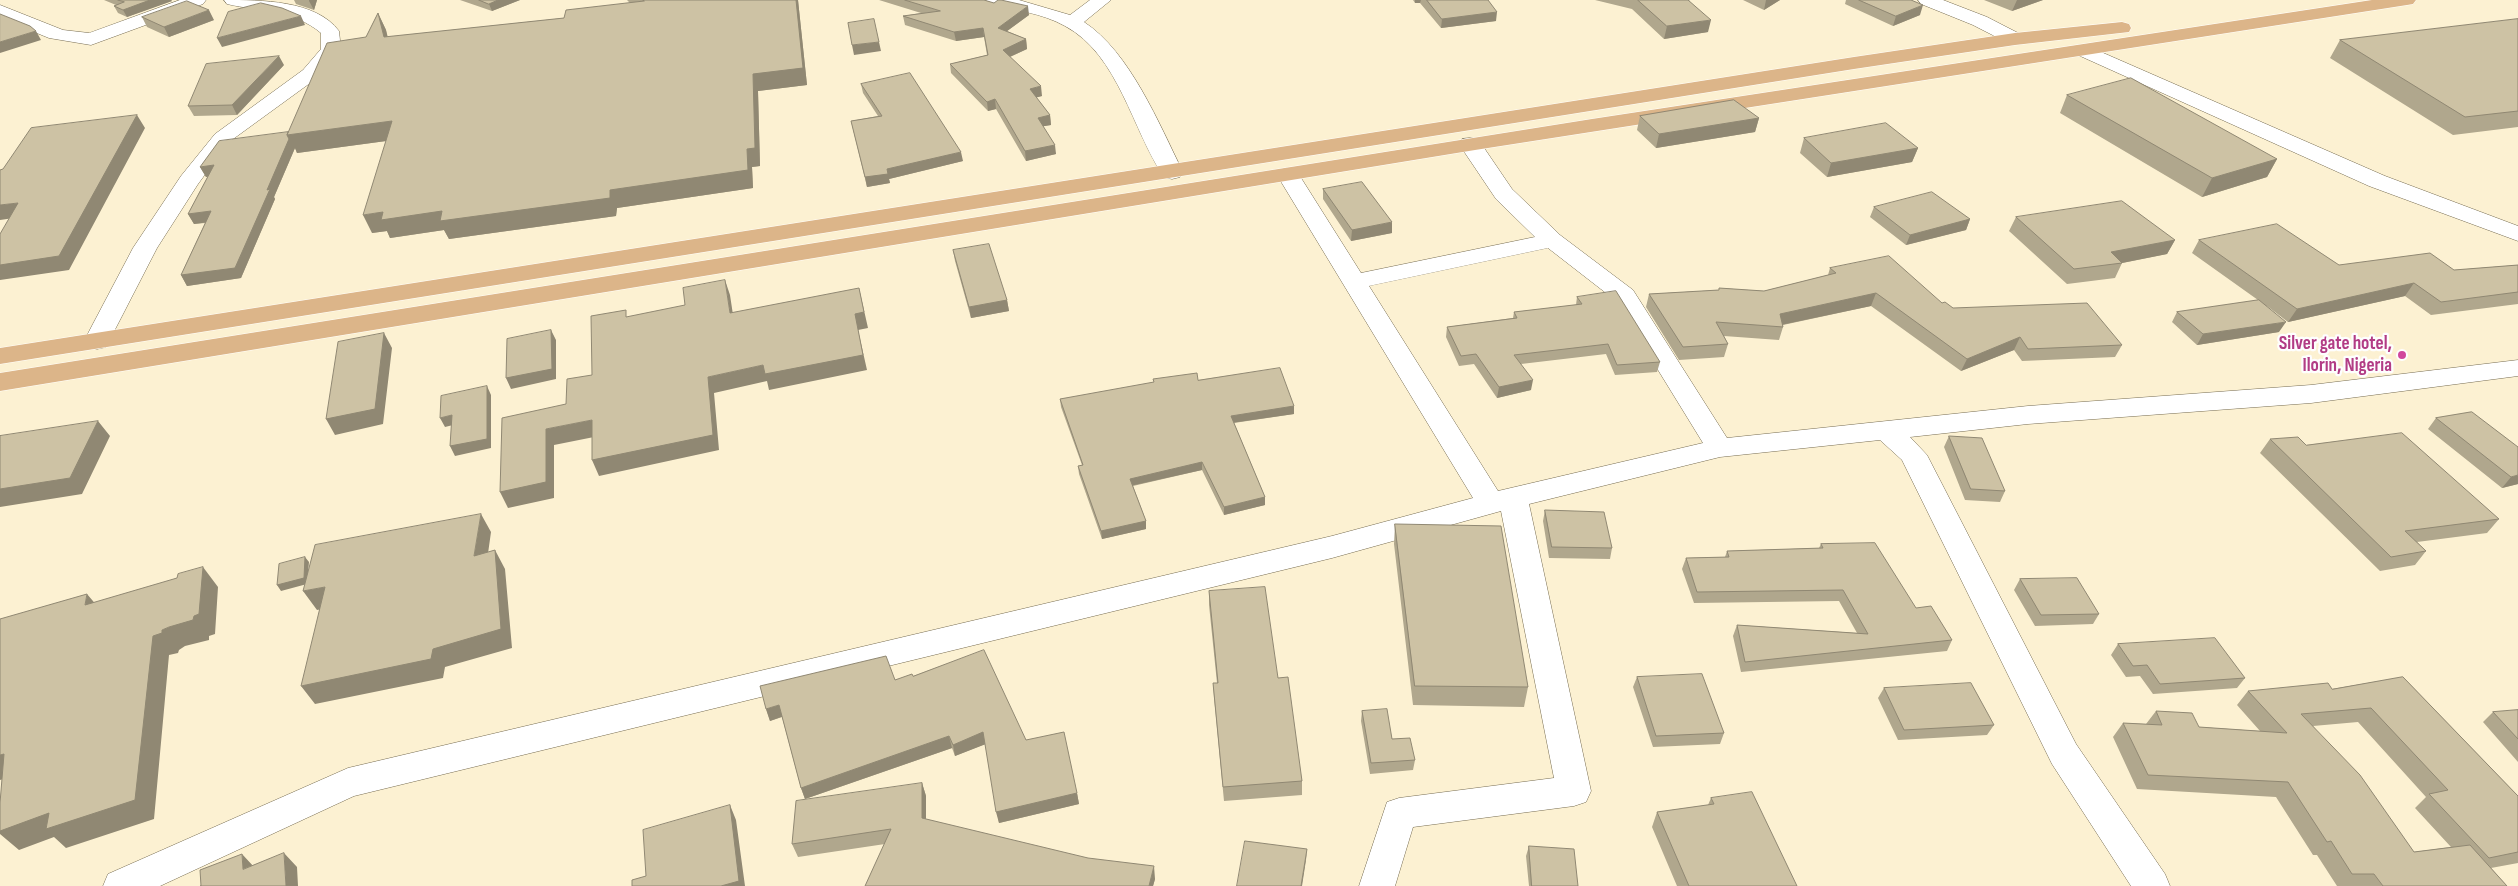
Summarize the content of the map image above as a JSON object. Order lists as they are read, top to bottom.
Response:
{
  "places": ["Silver gate hotel, Ilorin, Nigeria"]
}
